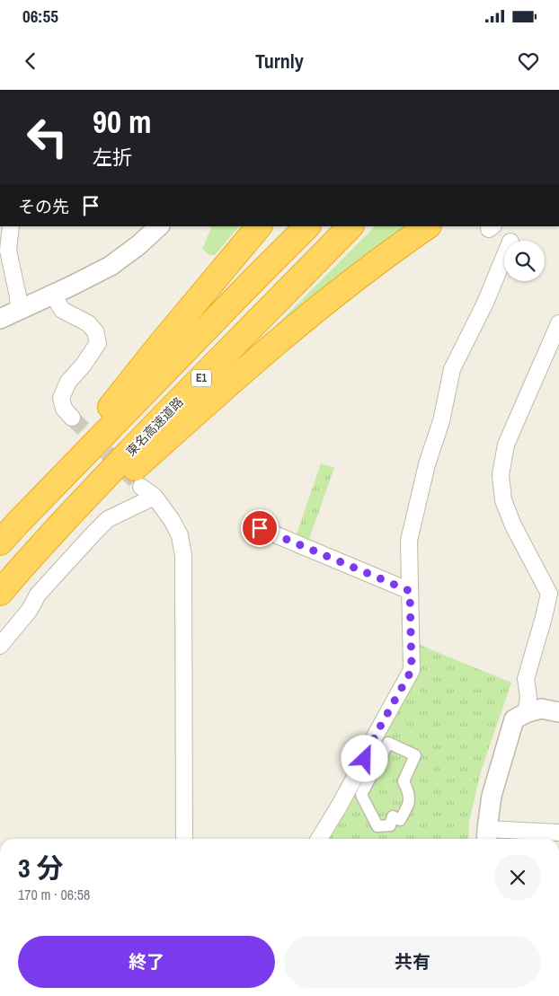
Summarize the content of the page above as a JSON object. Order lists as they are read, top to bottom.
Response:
{
  "streets": {
    "highway": ["E1", "東名高速道路"]
  },
  "page": {
    "status": "06:55",
    "header": "Turnly",
    "turn": ["90 m", "左折"],
    "then": "その先",
    "heading": ["3 分", "170 m · 06:58"],
    "buttons": ["終了", "共有"]
  }
}
